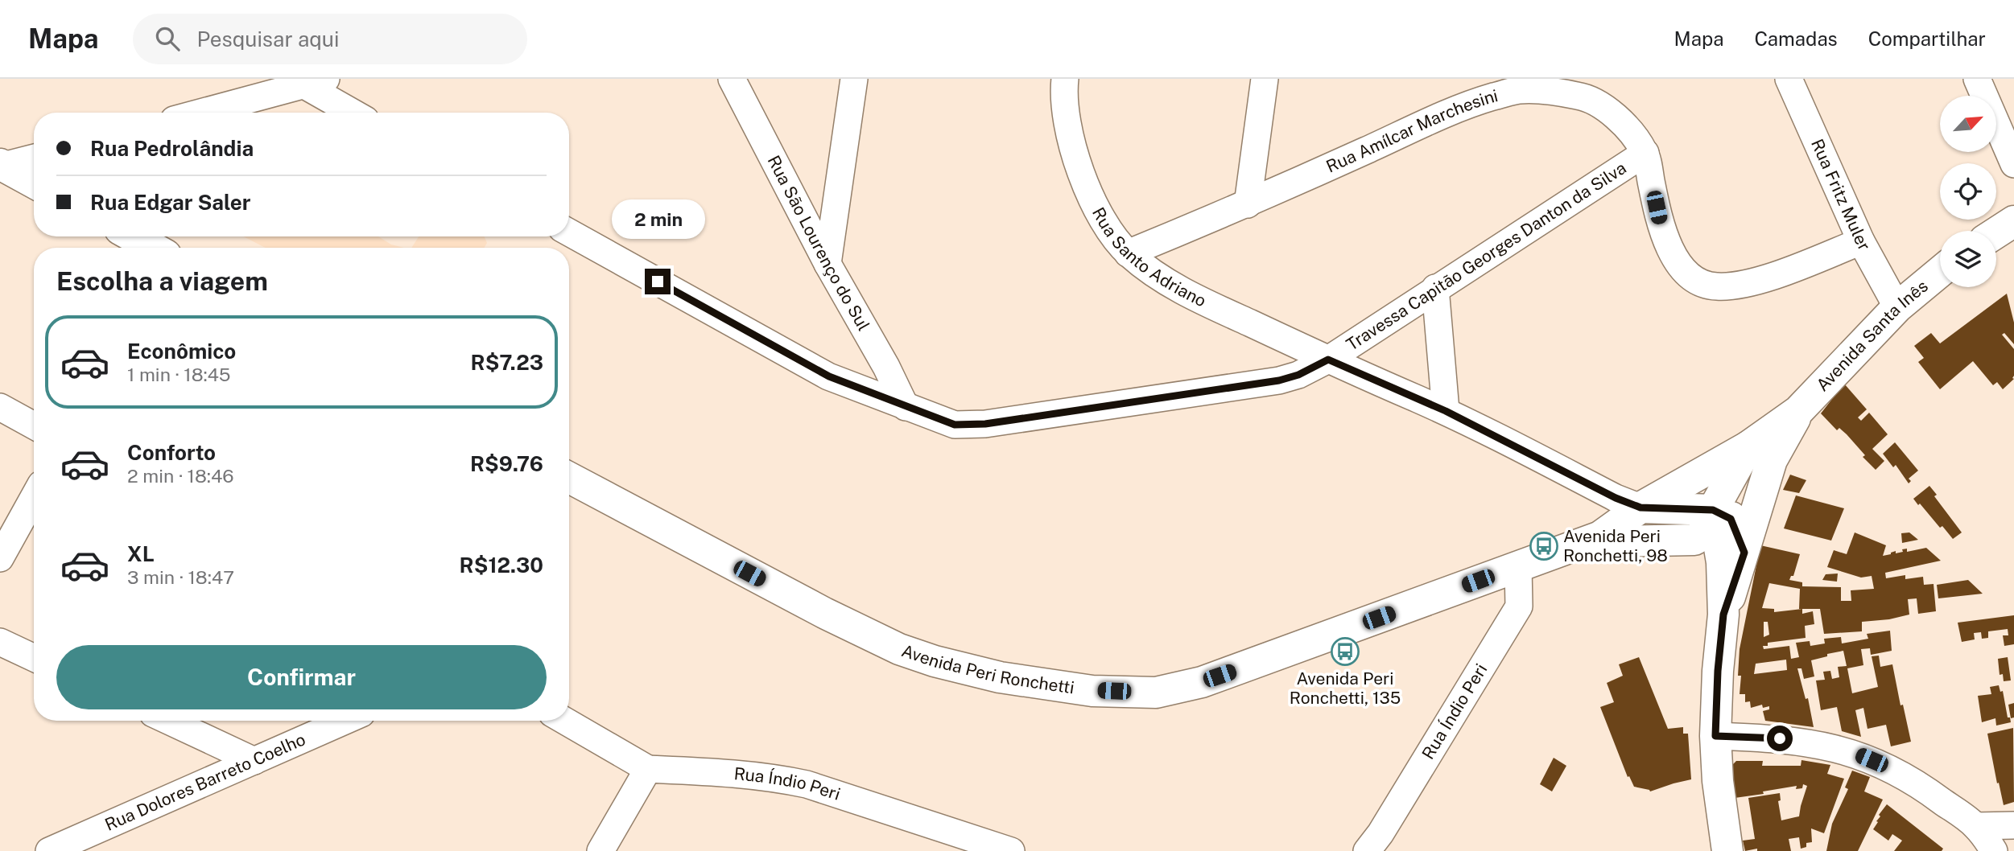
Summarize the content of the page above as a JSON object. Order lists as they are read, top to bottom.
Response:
{
  "streets": {
    "main road": ["Avenida Santa Inês", "Avenida Peri Ronchetti"],
    "street": [
      "Rua Amílcar Marchesini",
      "Rua Fritz Muler",
      "Rua São Lourenço do Sul",
      "Rua Santo Adriano",
      "Travessa Capitão Georges Danton da Silva",
      "Rua Índio Peri",
      "Rua Dolores Barreto Coelho"
    ]
  },
  "crossings": [
    ["Rua Amílcar Marchesini", "Rua Fritz Muler"],
    ["Rua Amílcar Marchesini", "Rua Santo Adriano"],
    ["Rua Amílcar Marchesini", "Travessa Capitão Georges Danton da Silva"],
    ["Rua Fritz Muler", "Avenida Santa Inês"],
    ["Rua São Lourenço do Sul", "Travessa Capitão Georges Danton da Silva"],
    ["Rua Santo Adriano", "Travessa Capitão Georges Danton da Silva"],
    ["Avenida Peri Ronchetti", "Rua Índio Peri"]
  ],
  "places": {
    "bus stop": ["Avenida Peri Ronchetti, 98", "Avenida Peri Ronchetti, 135"]
  },
  "north": "top right",
  "page": {
    "header": "Mapa",
    "search": "Pesquisar aqui",
    "nav": ["Mapa", "Camadas", "Compartilhar"],
    "banner": ["Rua Pedrolândia", "Rua Edgar Saler"],
    "bubble": "2 min",
    "heading": "Escolha a viagem",
    "list": [
      {
        "name": "Econômico",
        "note": "1 min · 18:45",
        "value": "R$7.23"
      },
      {
        "name": "Conforto",
        "note": "2 min · 18:46",
        "value": "R$9.76"
      },
      {
        "name": "XL",
        "note": "3 min · 18:47",
        "value": "R$12.30"
      }
    ],
    "buttons": "Confirmar"
  }
}
